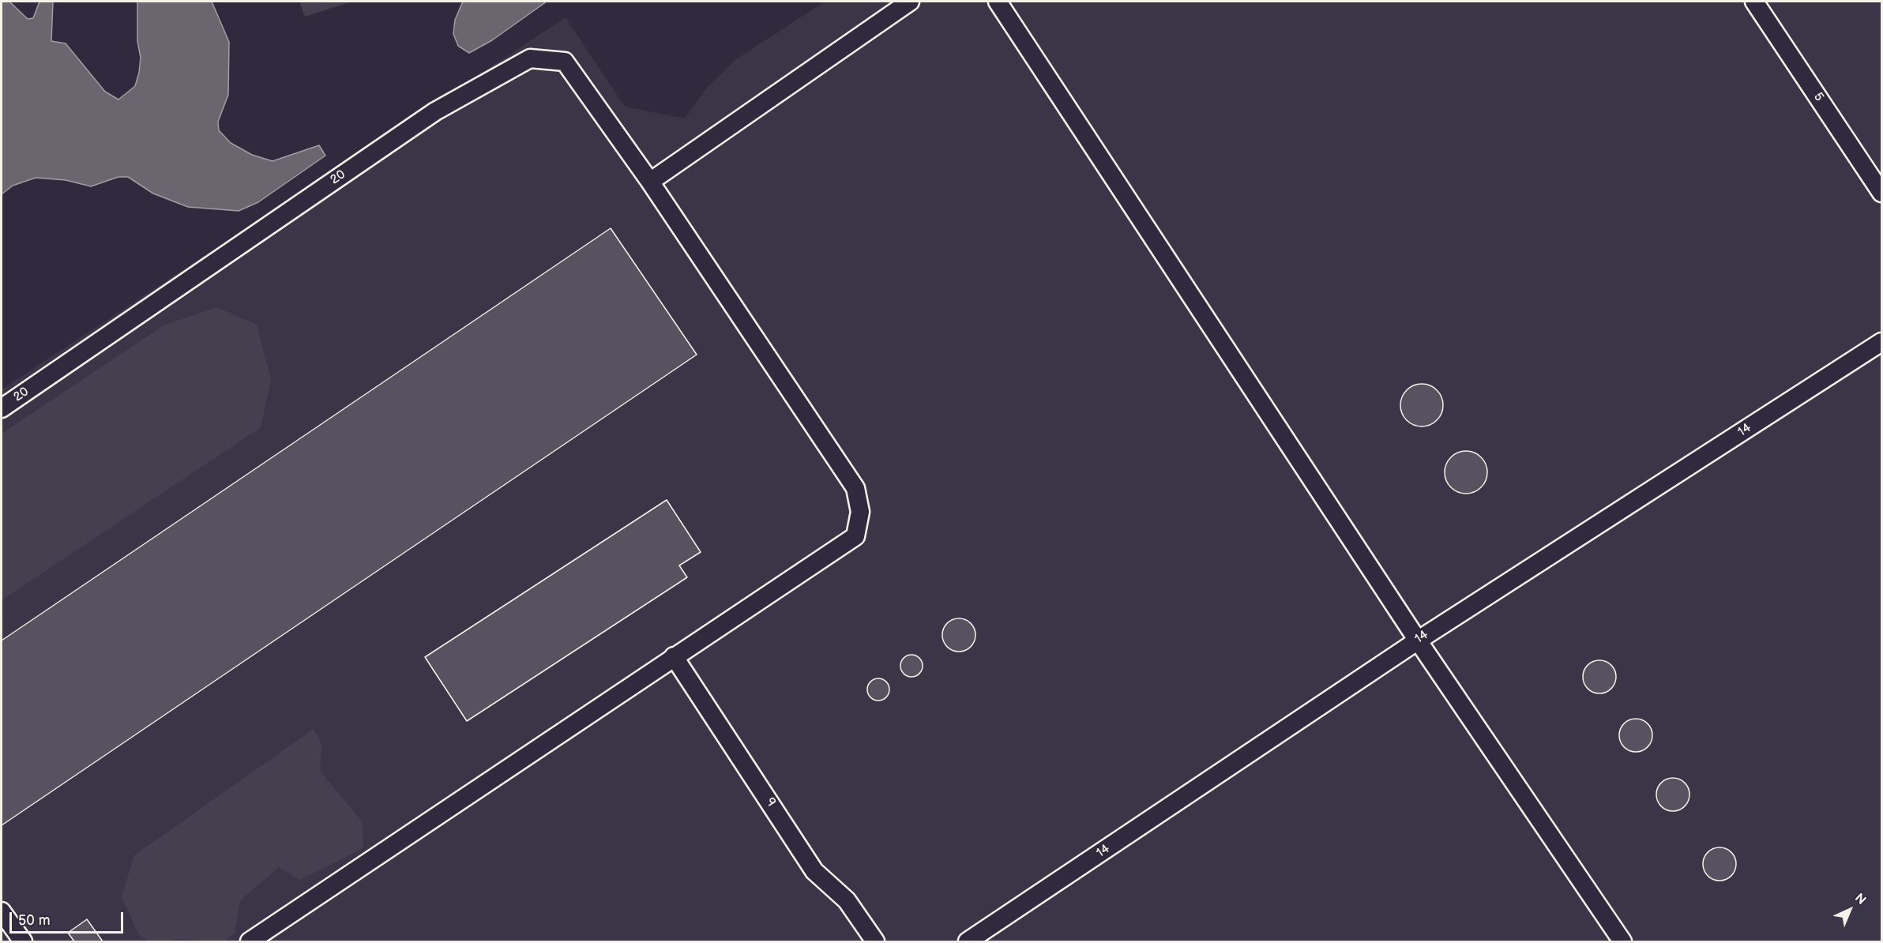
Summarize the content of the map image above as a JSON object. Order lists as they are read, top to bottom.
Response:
{
  "streets": {
    "lane": [
      "5",
      "20",
      "14",
      "9"
    ]
  },
  "crossings": [
    ["20", "9"]
  ],
  "scale_bar": "50 m",
  "north": "top right"
}
